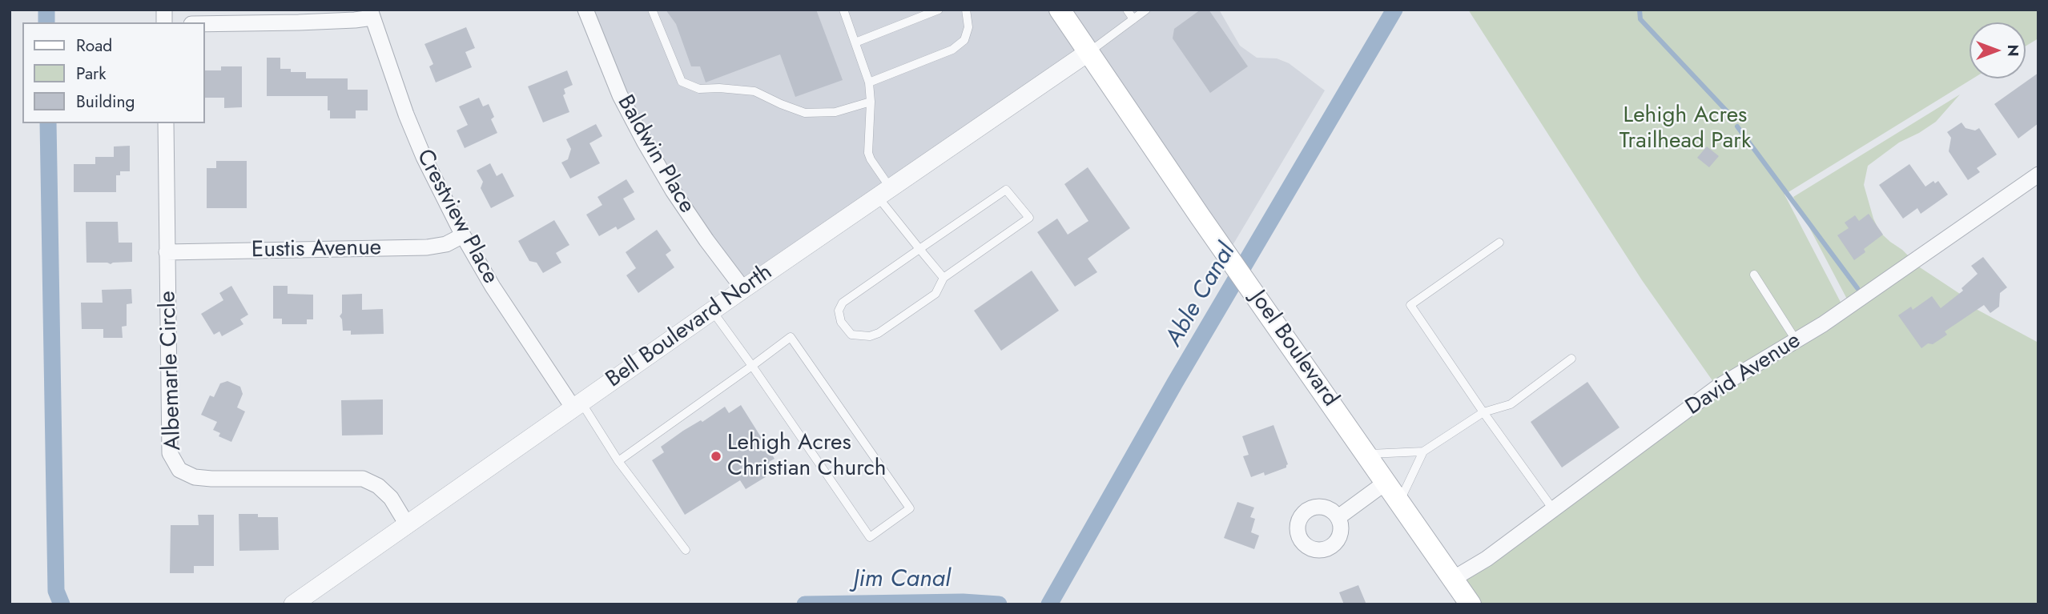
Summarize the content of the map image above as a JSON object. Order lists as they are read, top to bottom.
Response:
{
  "streets": {
    "main road": ["Joel Boulevard"],
    "street": [
      "Baldwin Place",
      "Crestview Place",
      "Eustis Avenue",
      "Bell Boulevard North",
      "Albemarle Circle",
      "David Avenue"
    ]
  },
  "crossings": [
    ["Baldwin Place", "Bell Boulevard North"],
    ["Crestview Place", "Eustis Avenue"],
    ["Crestview Place", "Bell Boulevard North"],
    ["Eustis Avenue", "Albemarle Circle"],
    ["Bell Boulevard North", "Joel Boulevard"],
    ["Bell Boulevard North", "Albemarle Circle"],
    ["Joel Boulevard", "David Avenue"]
  ],
  "water": ["Able Canal", "Jim Canal"],
  "parks": ["Lehigh Acres Trailhead Park"],
  "places": ["Lehigh Acres Christian Church"],
  "legend": ["Road", "Park", "Building"],
  "north": "right"
}
